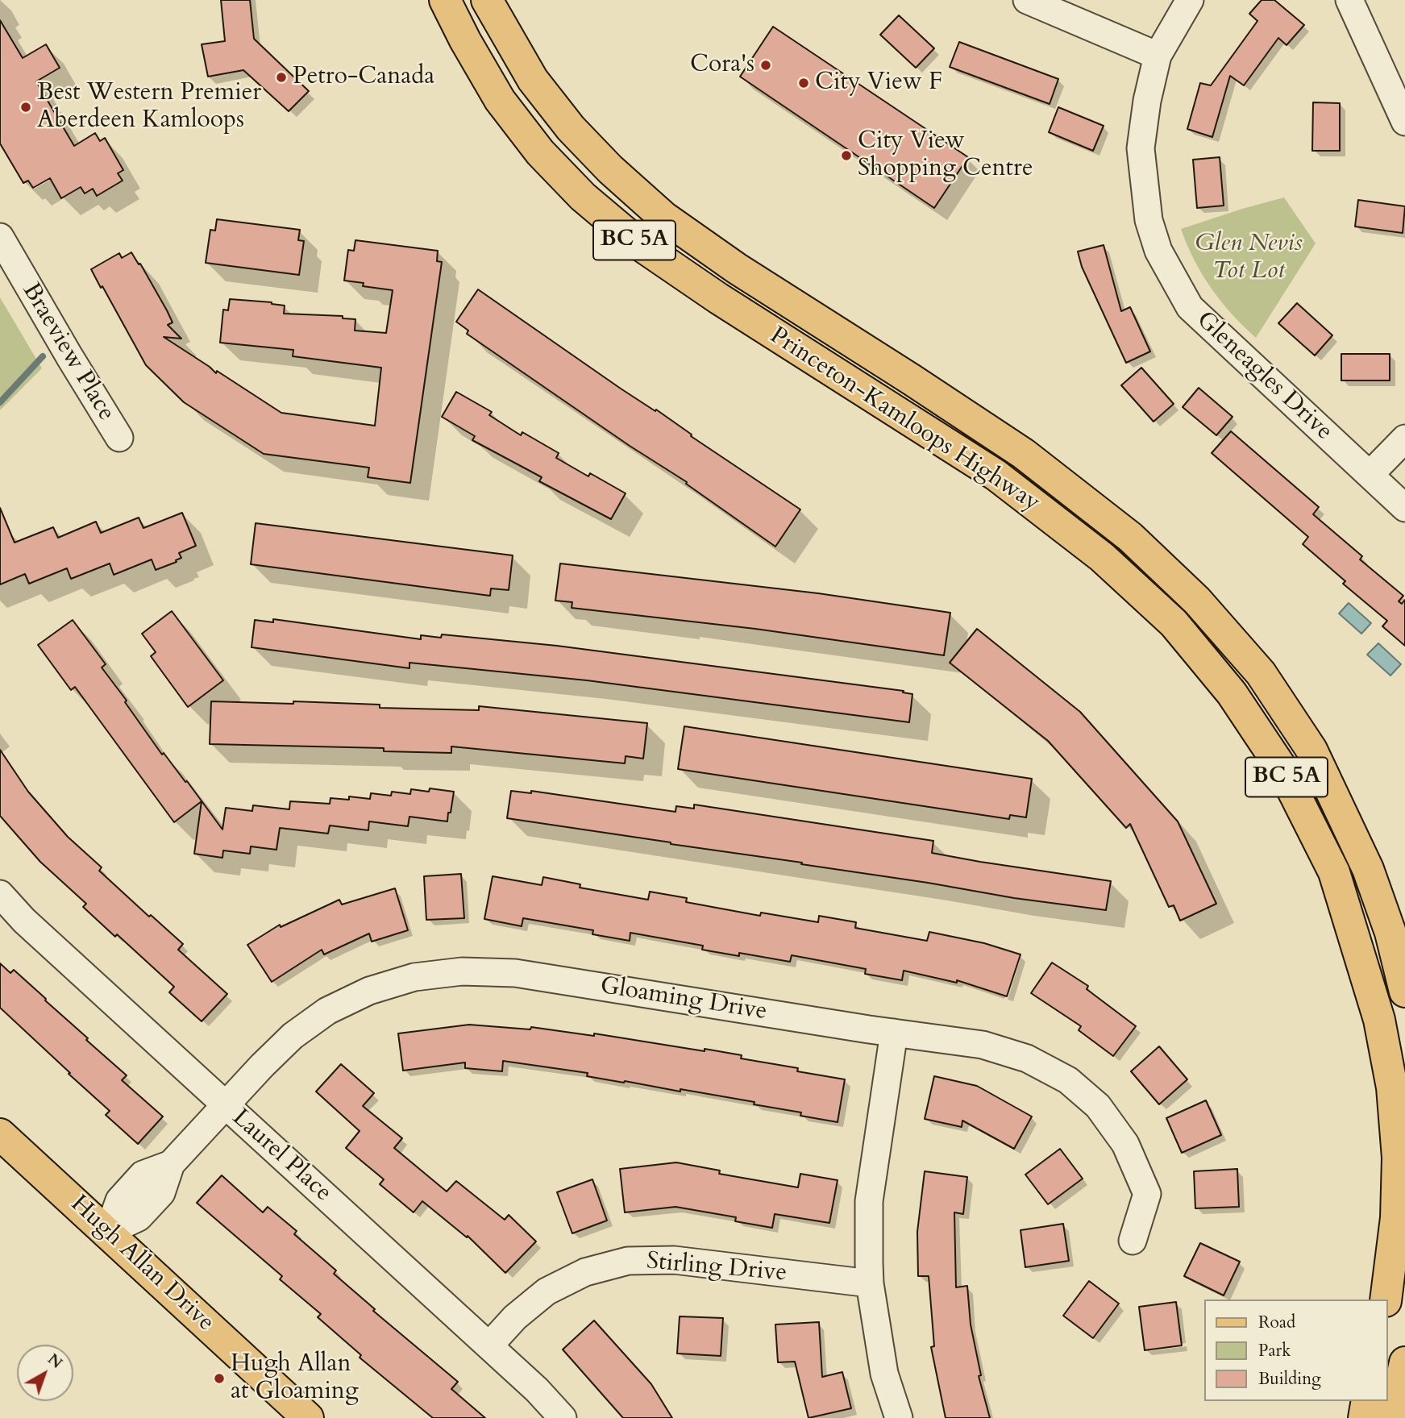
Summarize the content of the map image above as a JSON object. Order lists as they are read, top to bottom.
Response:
{
  "streets": {
    "main road": ["BC 5A", "Princeton-Kamloops Highway", "Hugh Allan Drive"],
    "street": [
      "Braeview Place",
      "Gleneagles Drive",
      "Gloaming Drive",
      "Laurel Place",
      "Stirling Drive"
    ]
  },
  "crossings": [
    ["Gloaming Drive", "Laurel Place"],
    ["Gloaming Drive", "Hugh Allan Drive"],
    ["Laurel Place", "Stirling Drive"]
  ],
  "parks": ["Glen Nevis Tot Lot"],
  "places": [
    "Cora's",
    "Petro-Canada",
    "City View F",
    "Best Western Premier Aberdeen Kamloops",
    "City View Shopping Centre",
    "Hugh Allan at Gloaming"
  ],
  "legend": ["Road", "Park", "Building"],
  "north": "top right"
}
